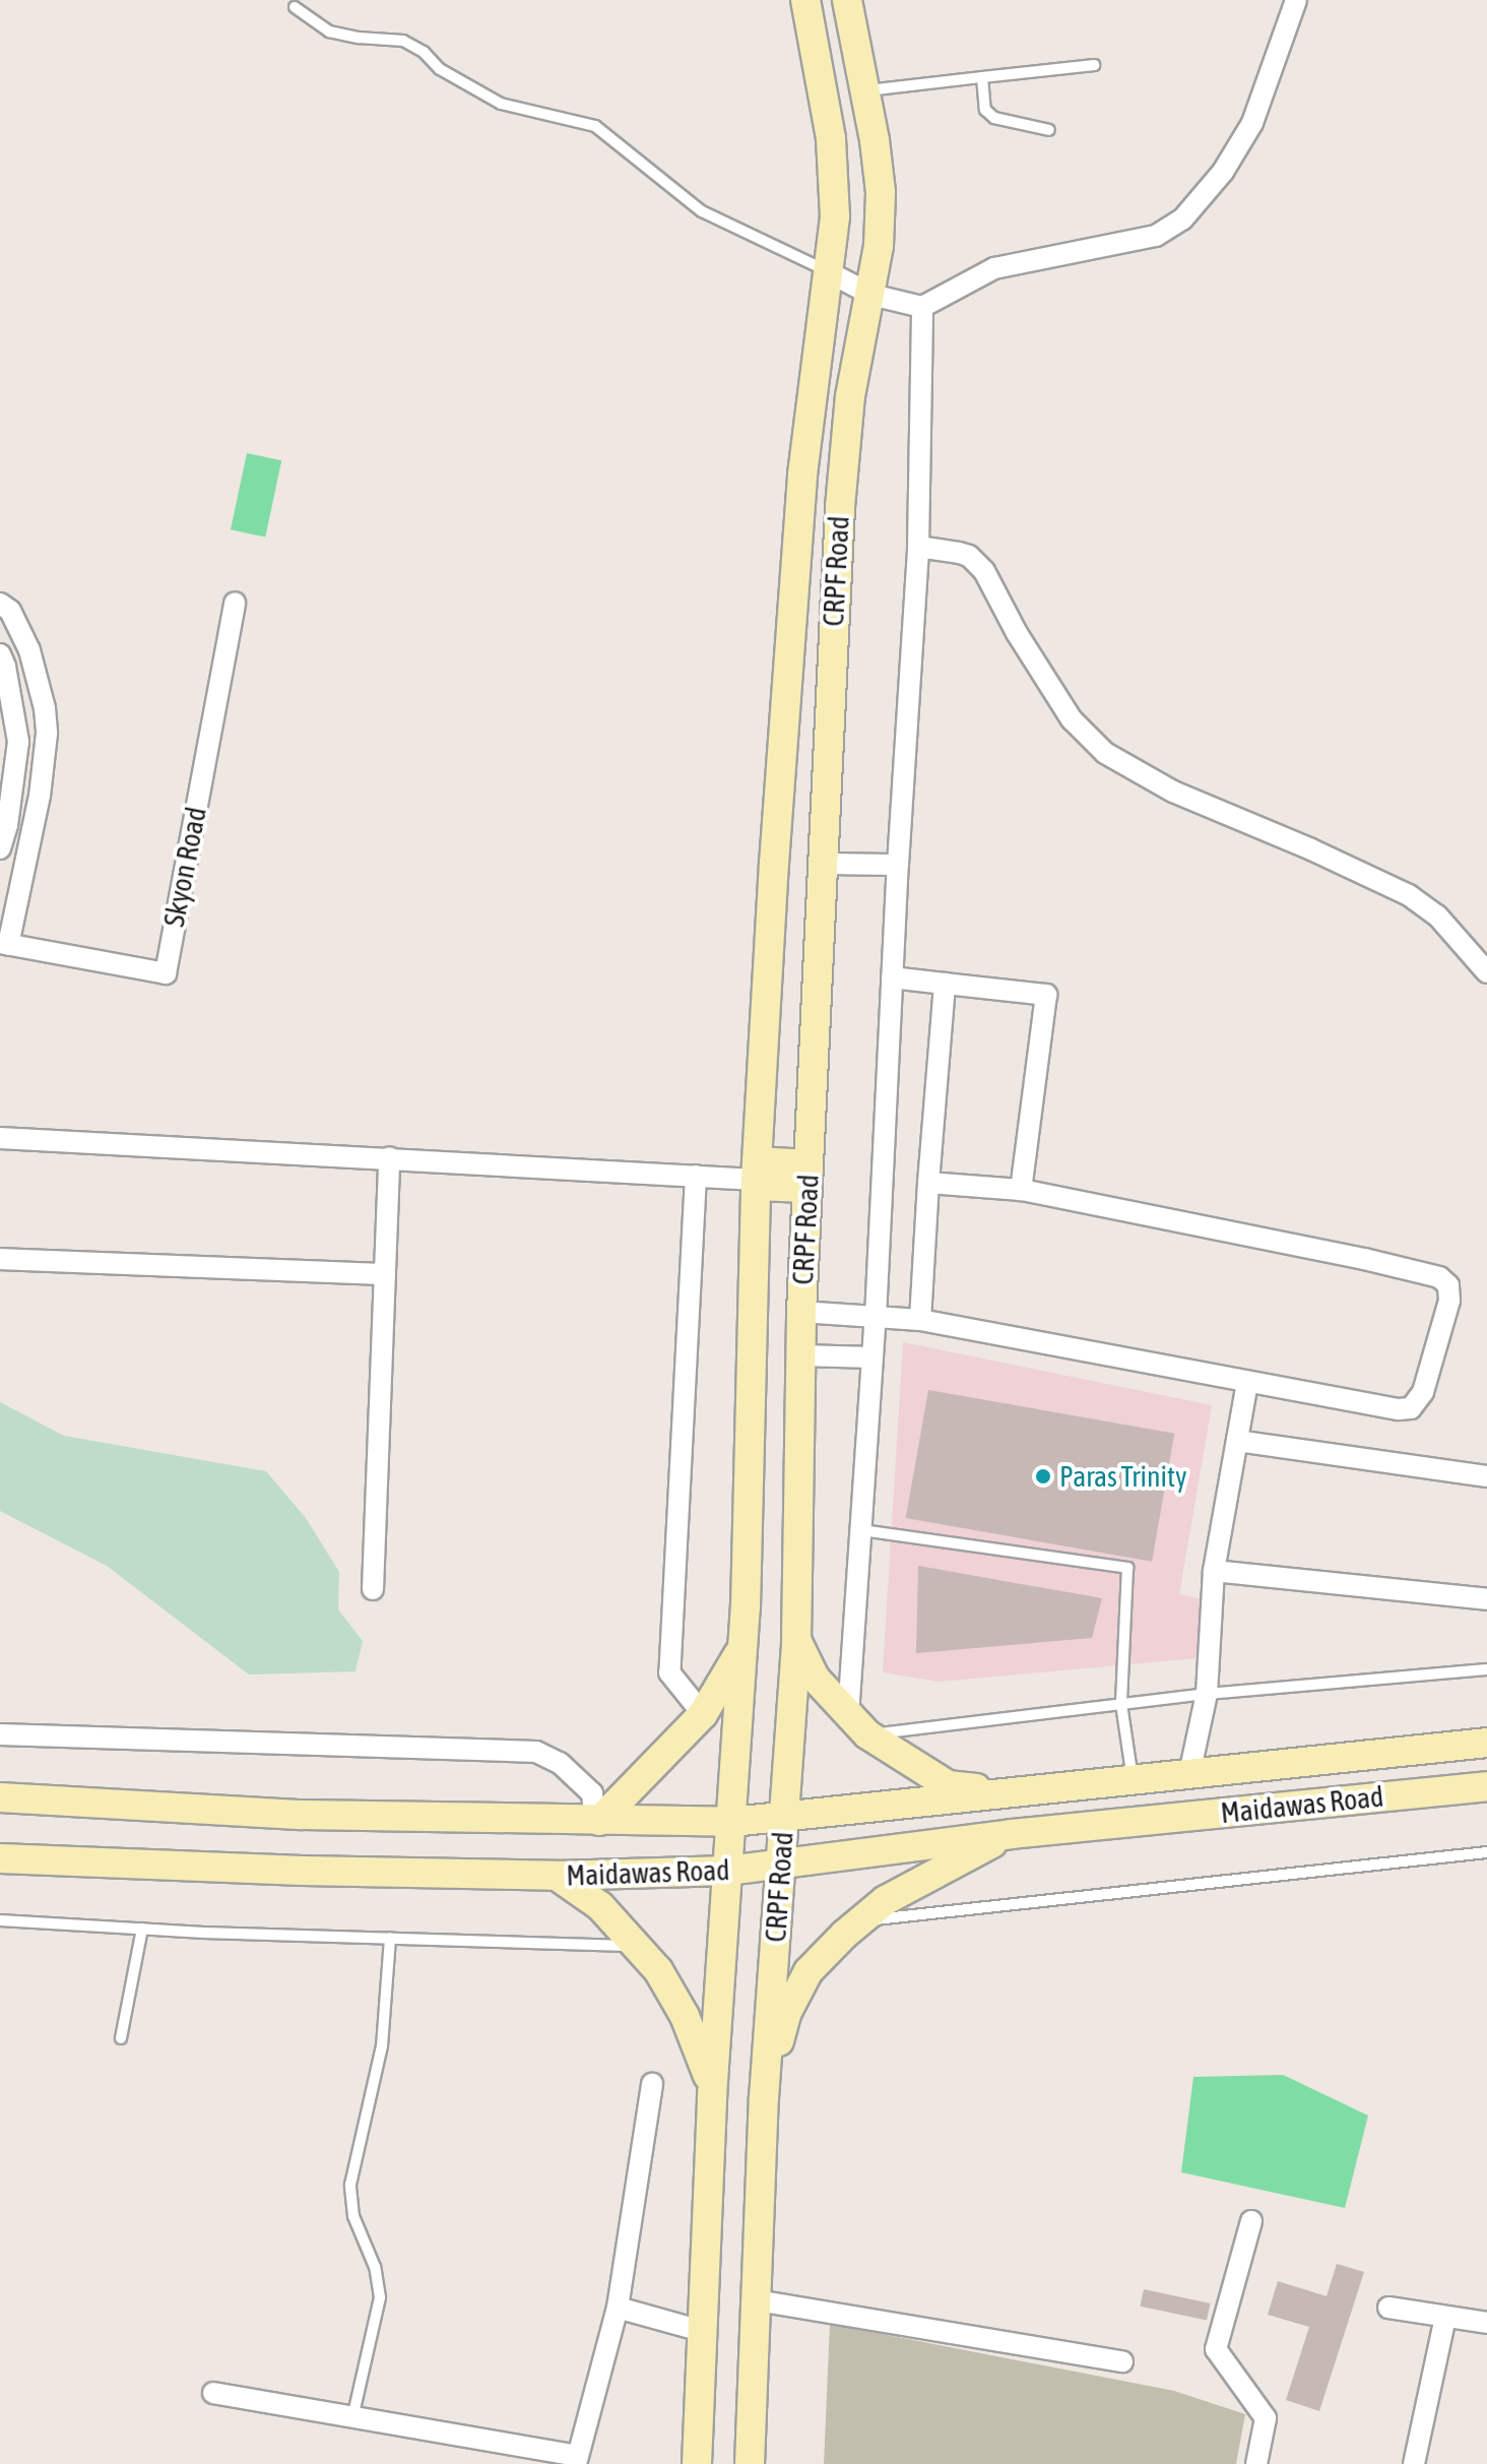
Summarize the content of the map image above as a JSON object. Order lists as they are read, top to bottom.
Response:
{
  "streets": {
    "street": ["CRPF Road", "Skyon Road", "Maidawas Road"]
  },
  "crossings": [
    ["CRPF Road", "Maidawas Road"]
  ],
  "places": ["Paras Trinity"]
}
